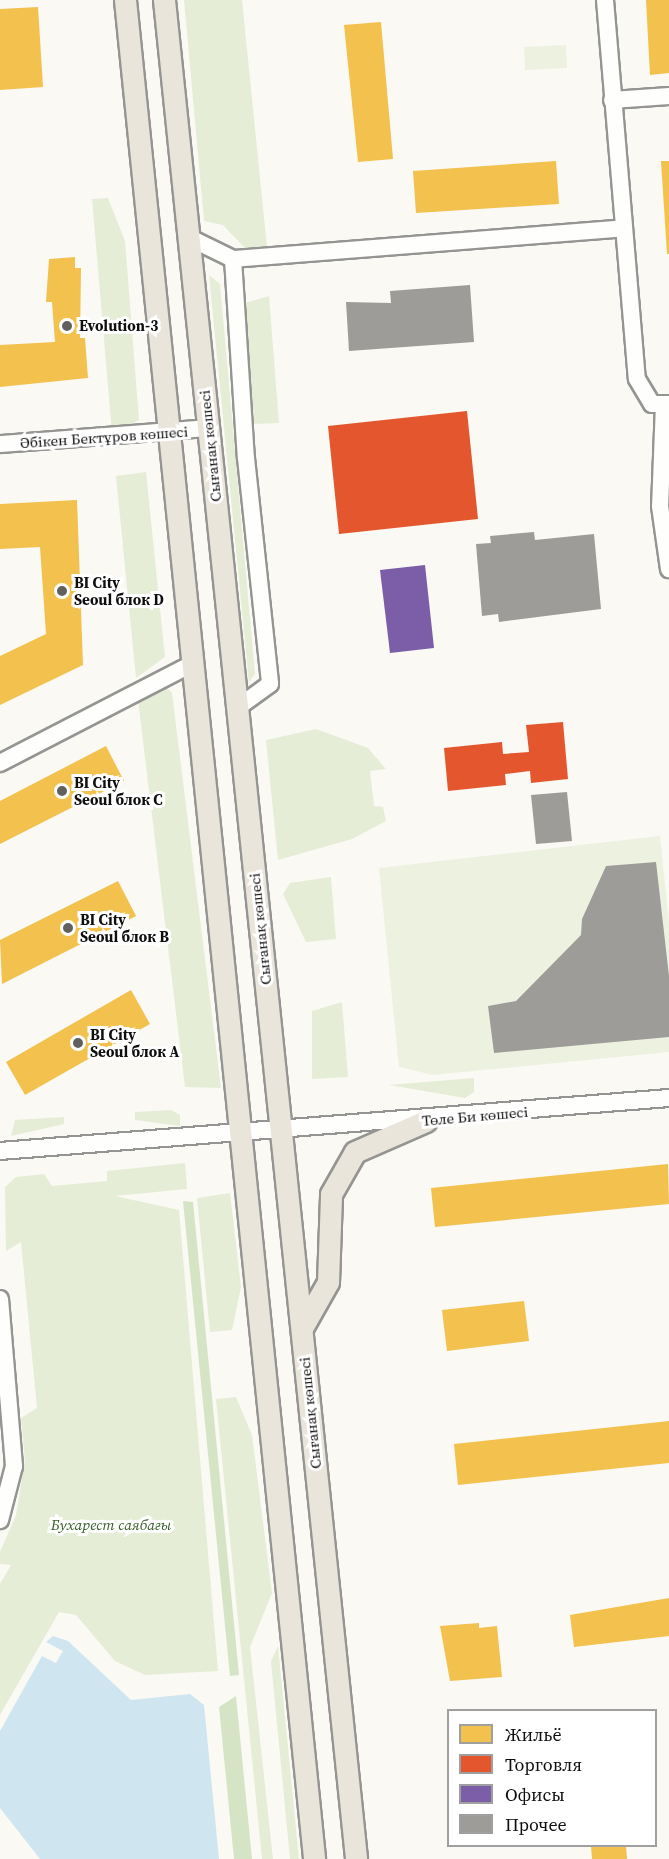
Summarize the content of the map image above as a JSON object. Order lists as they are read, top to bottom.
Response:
{
  "streets": {
    "main road": ["Сығанақ көшесі"],
    "street": ["Әбікен Бектұров көшесі", "Төле Би көшесі"]
  },
  "crossings": [
    ["Әбікен Бектұров көшесі", "Сығанақ көшесі"],
    ["Сығанақ көшесі", "Төле Би көшесі"]
  ],
  "parks": ["Бухарест саябағы"],
  "places": [
    "Evolution-3",
    "BI City Seoul блок D",
    "BI City Seoul блок C",
    "BI City Seoul блок B",
    "BI City Seoul блок A"
  ],
  "legend": [
    "Жильё",
    "Торговля",
    "Офисы",
    "Прочее"
  ]
}
